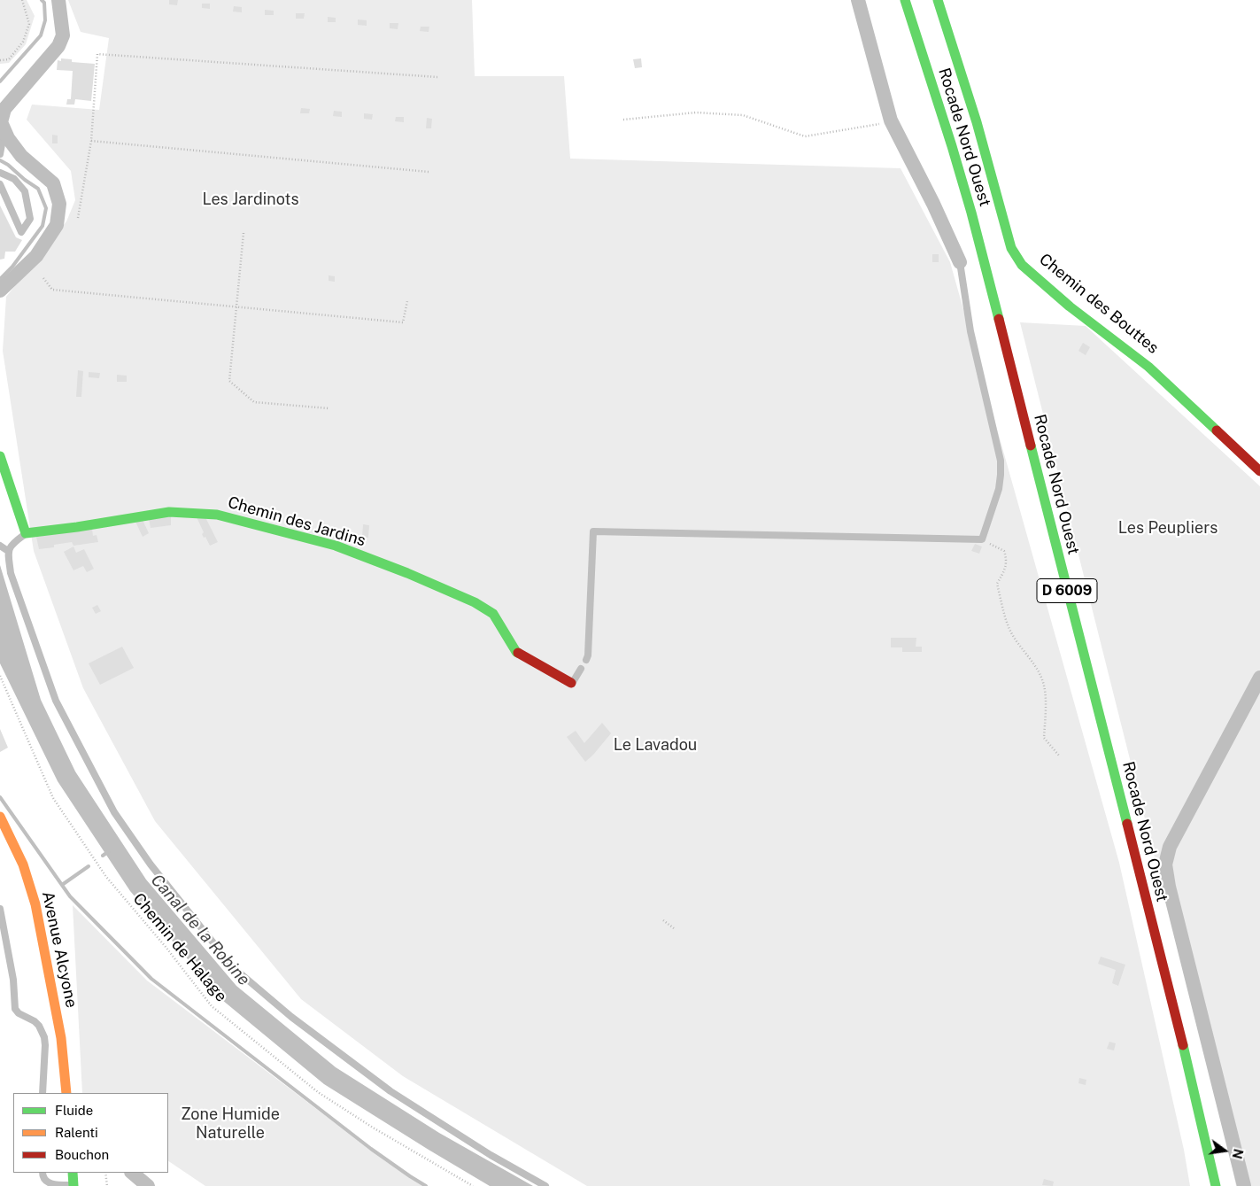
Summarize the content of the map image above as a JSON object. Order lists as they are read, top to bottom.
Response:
{
  "streets": {
    "street": [
      "Rocade Nord Ouest",
      "Chemin des Bouttes",
      "Chemin des Jardins",
      "D 6009",
      "Avenue Alcyone"
    ],
    "path": ["Chemin de Halage"]
  },
  "water": ["Canal de la Robine"],
  "parks": [
    "Les Jardinots",
    "Les Peupliers",
    "Le Lavadou",
    "Zone Humide Naturelle"
  ],
  "legend": ["Fluide", "Ralenti", "Bouchon"],
  "north": "right"
}
